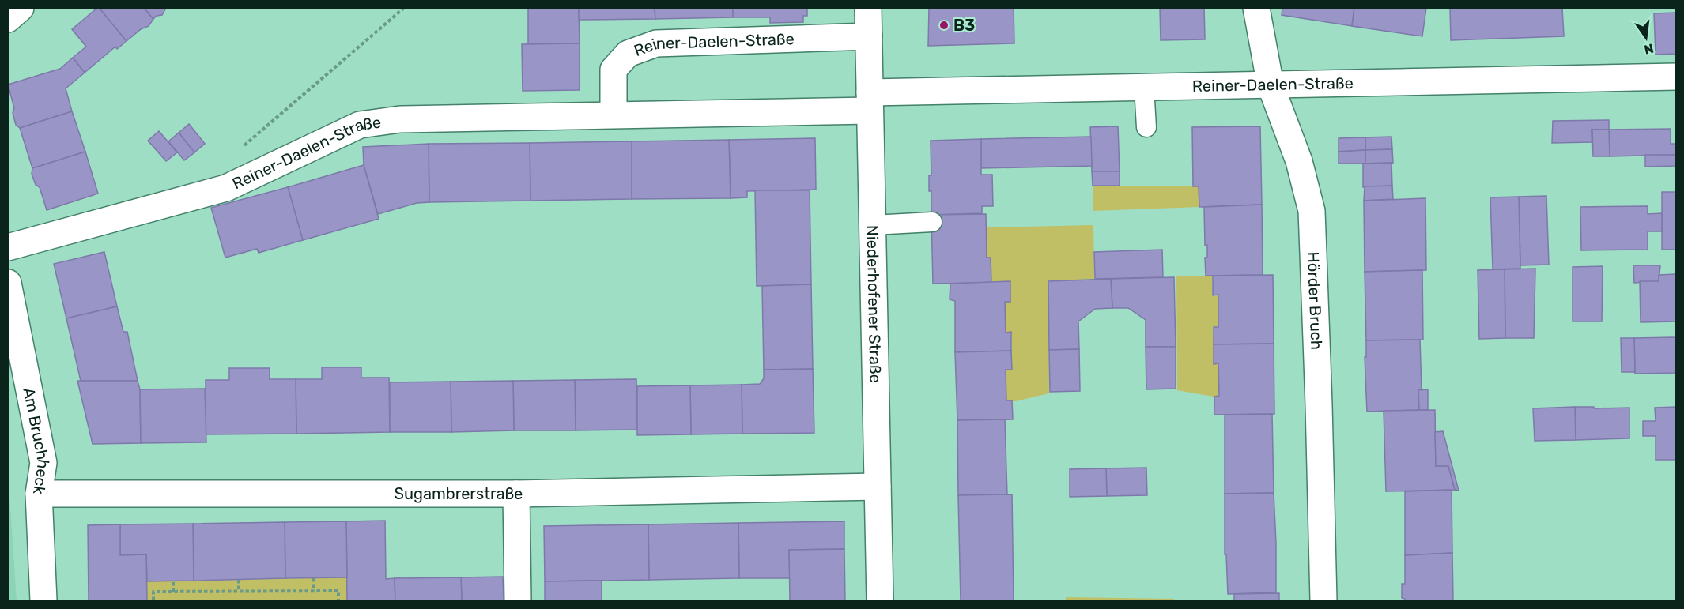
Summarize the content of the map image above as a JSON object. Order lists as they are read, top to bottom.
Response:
{
  "streets": {
    "street": [
      "Reiner-Daelen-Straße",
      "Hörder Bruch",
      "Niederhofener Straße",
      "Am Bruchheck",
      "Sugambrerstraße"
    ]
  },
  "crossings": [
    ["Reiner-Daelen-Straße", "Hörder Bruch"],
    ["Reiner-Daelen-Straße", "Niederhofener Straße"],
    ["Niederhofener Straße", "Sugambrerstraße"],
    ["Am Bruchheck", "Sugambrerstraße"]
  ],
  "places": ["B3"],
  "north": "bottom"
}
